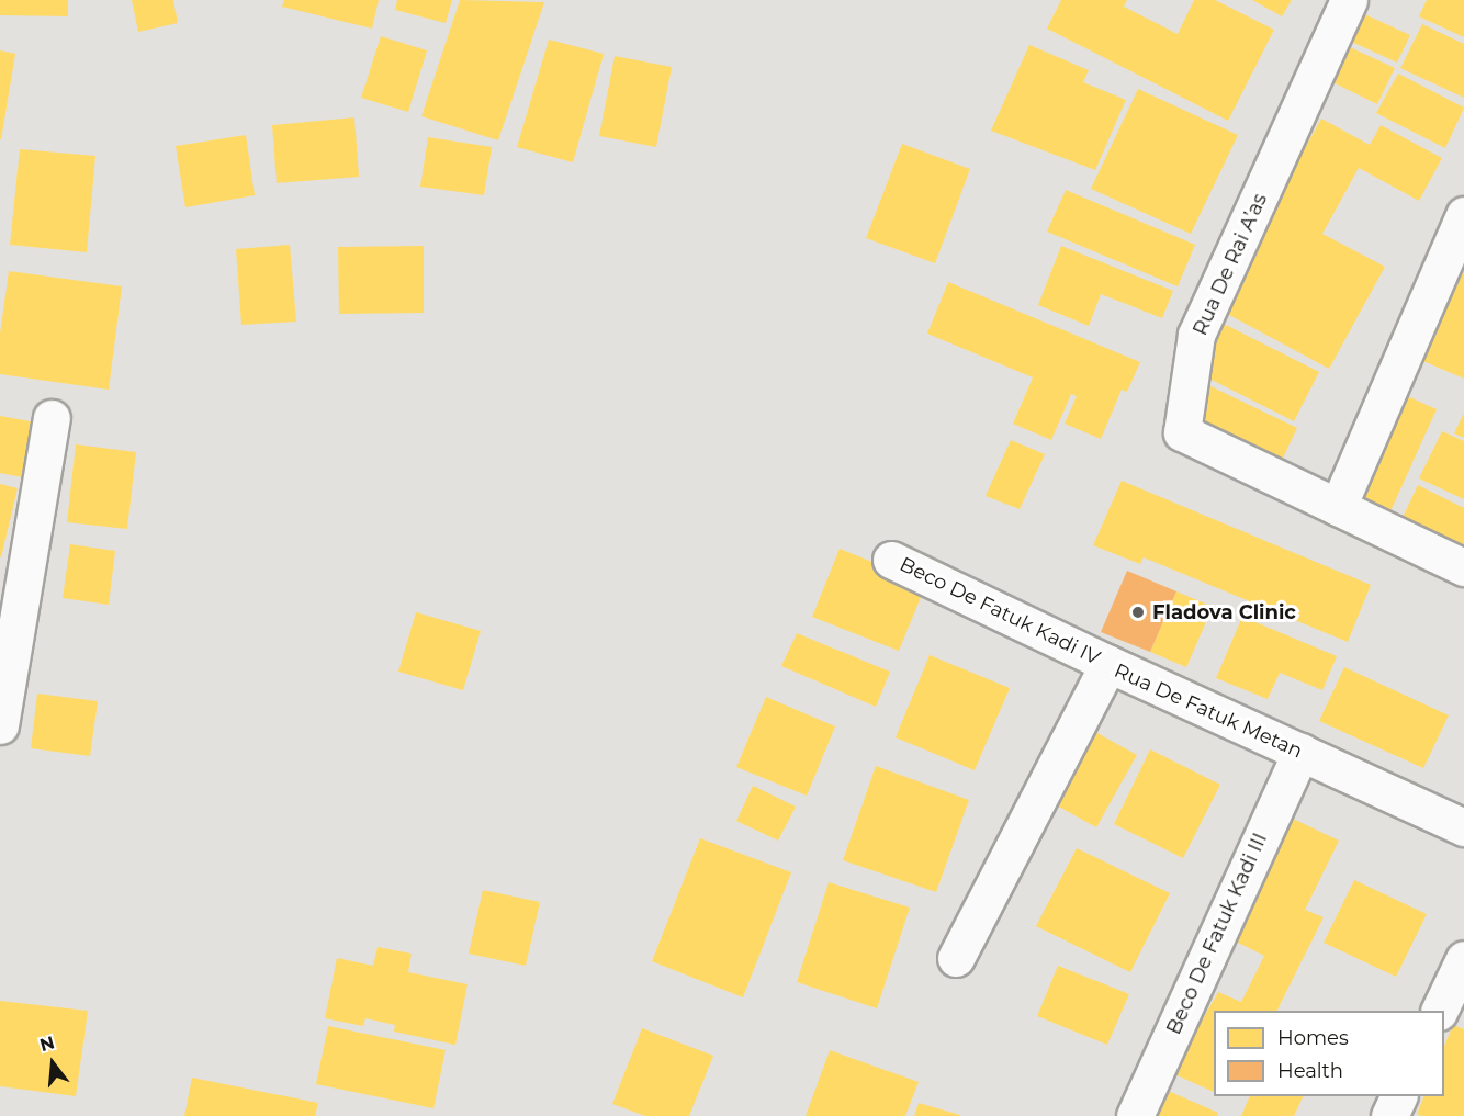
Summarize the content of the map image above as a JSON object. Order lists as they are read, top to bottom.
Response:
{
  "streets": {
    "street": [
      "Rua De Rai A’as",
      "Beco De Fatuk Kadi IV",
      "Rua De Fatuk Metan",
      "Beco De Fatuk Kadi III"
    ]
  },
  "crossings": [
    ["Beco De Fatuk Kadi IV", "Rua De Fatuk Metan"],
    ["Rua De Fatuk Metan", "Beco De Fatuk Kadi III"]
  ],
  "places": ["Fladova Clinic"],
  "legend": ["Homes", "Health"],
  "north": "top"
}
